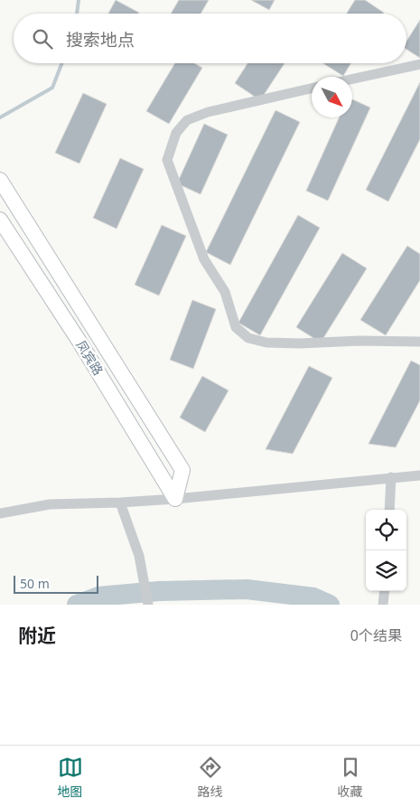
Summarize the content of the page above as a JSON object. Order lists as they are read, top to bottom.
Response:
{
  "streets": {
    "main road": ["凤宾路"]
  },
  "scale_bar": "50 m",
  "north": "bottom right",
  "page": {
    "search": "搜索地点",
    "scale": "50 m",
    "heading": ["附近", "0个结果"],
    "nav": ["地图", "路线", "收藏"]
  }
}
